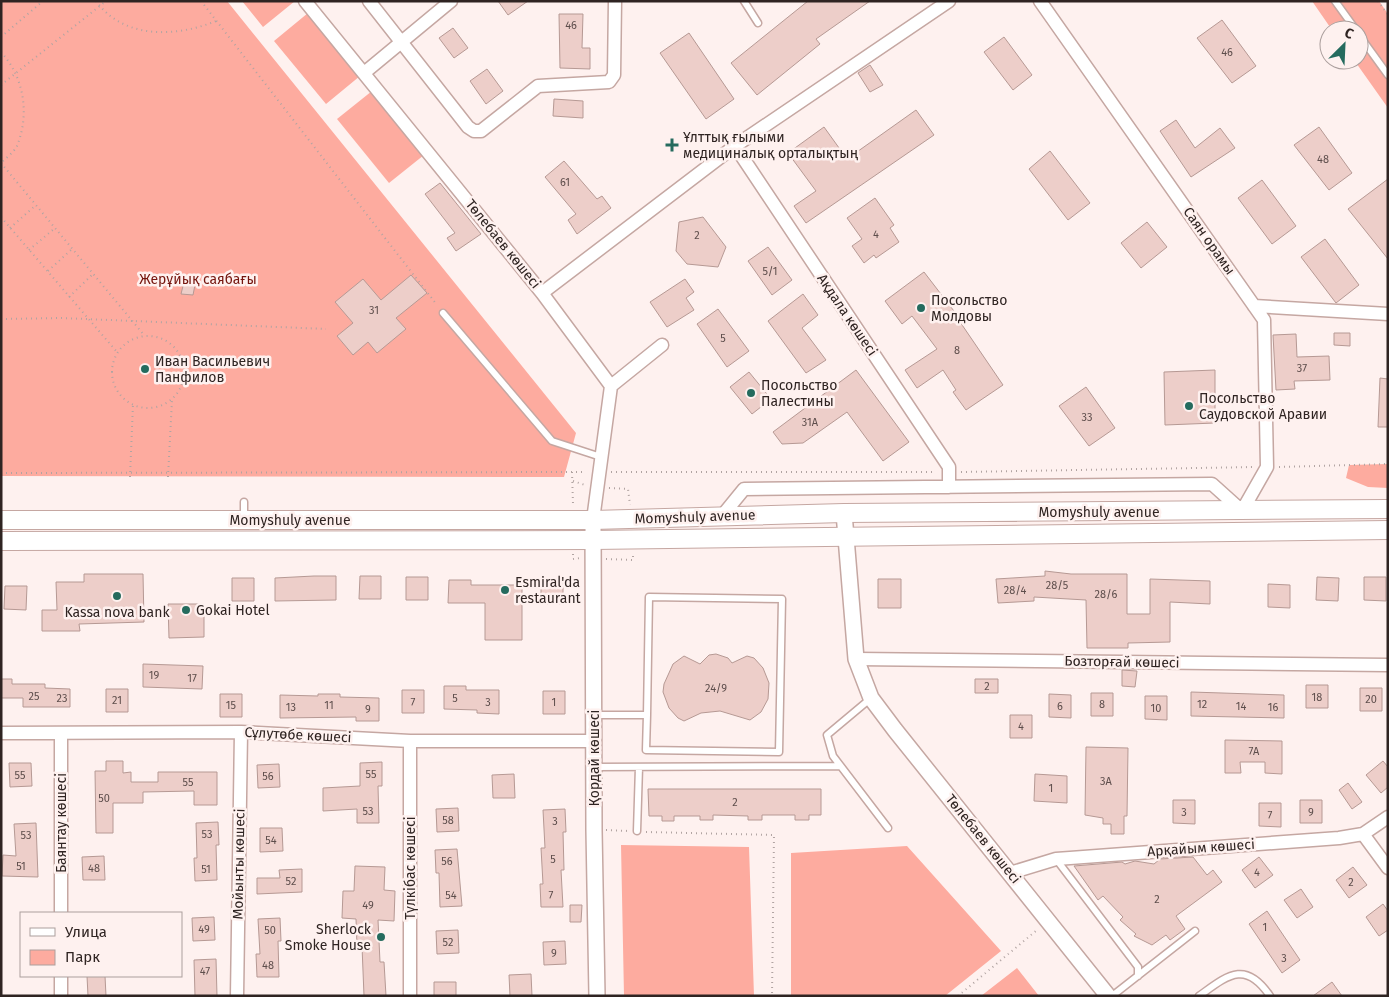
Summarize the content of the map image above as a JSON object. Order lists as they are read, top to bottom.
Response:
{
  "streets": {
    "main road": ["Momyshuly avenue"],
    "street": [
      "Саян орамы",
      "Төлебаев көшесі",
      "Ақдала көшесі",
      "Бозторғай көшесі",
      "Сұлутөбе көшесі",
      "Қордай көшесі",
      "Баянтау көшесі",
      "Арқайым көшесі",
      "Мойынты көшесі",
      "Түлкібас көшесі"
    ]
  },
  "crossings": [
    ["Төлебаев көшесі", "Momyshuly avenue"],
    ["Төлебаев көшесі", "Бозторғай көшесі"],
    ["Төлебаев көшесі", "Арқайым көшесі"],
    ["Momyshuly avenue", "Қордай көшесі"],
    ["Сұлутөбе көшесі", "Қордай көшесі"],
    ["Сұлутөбе көшесі", "Баянтау көшесі"],
    ["Сұлутөбе көшесі", "Мойынты көшесі"],
    ["Сұлутөбе көшесі", "Түлкібас көшесі"]
  ],
  "parks": ["Жерұйық саябағы"],
  "places": {
    "health": ["Ұлттық ғылыми медициналық орталықтың"],
    "other": [
      "Посольство Молдовы",
      "Иван Васильевич Панфилов",
      "Посольство Палестины",
      "Посольство Саудовской Аравии",
      "Esmiral'da restaurant",
      "Kassa nova bank",
      "Gokai Hotel",
      "Sherlock Smoke House"
    ]
  },
  "house_numbers": [
    "46",
    "46",
    "48",
    "61",
    "4",
    "2",
    "5/1",
    "31",
    "5",
    "8",
    "37",
    "33",
    "31А",
    "28/5",
    "28/4",
    "28/6",
    "19",
    "17",
    "2",
    "24/9",
    "25",
    "18",
    "23",
    "5",
    "20",
    "21",
    "7",
    "3",
    "1",
    "8",
    "12",
    "15",
    "11",
    "6",
    "14",
    "13",
    "16",
    "10",
    "9",
    "4",
    "7А",
    "55",
    "55",
    "56",
    "3А",
    "55",
    "1",
    "50",
    "2",
    "53",
    "3",
    "9",
    "7",
    "58",
    "3",
    "53",
    "53",
    "54",
    "5",
    "56",
    "51",
    "48",
    "51",
    "4",
    "52",
    "2",
    "54",
    "7",
    "2",
    "49",
    "1",
    "49",
    "50",
    "52",
    "9",
    "3",
    "48",
    "47"
  ],
  "legend": ["Улица", "Парк"],
  "north": "top right"
}
